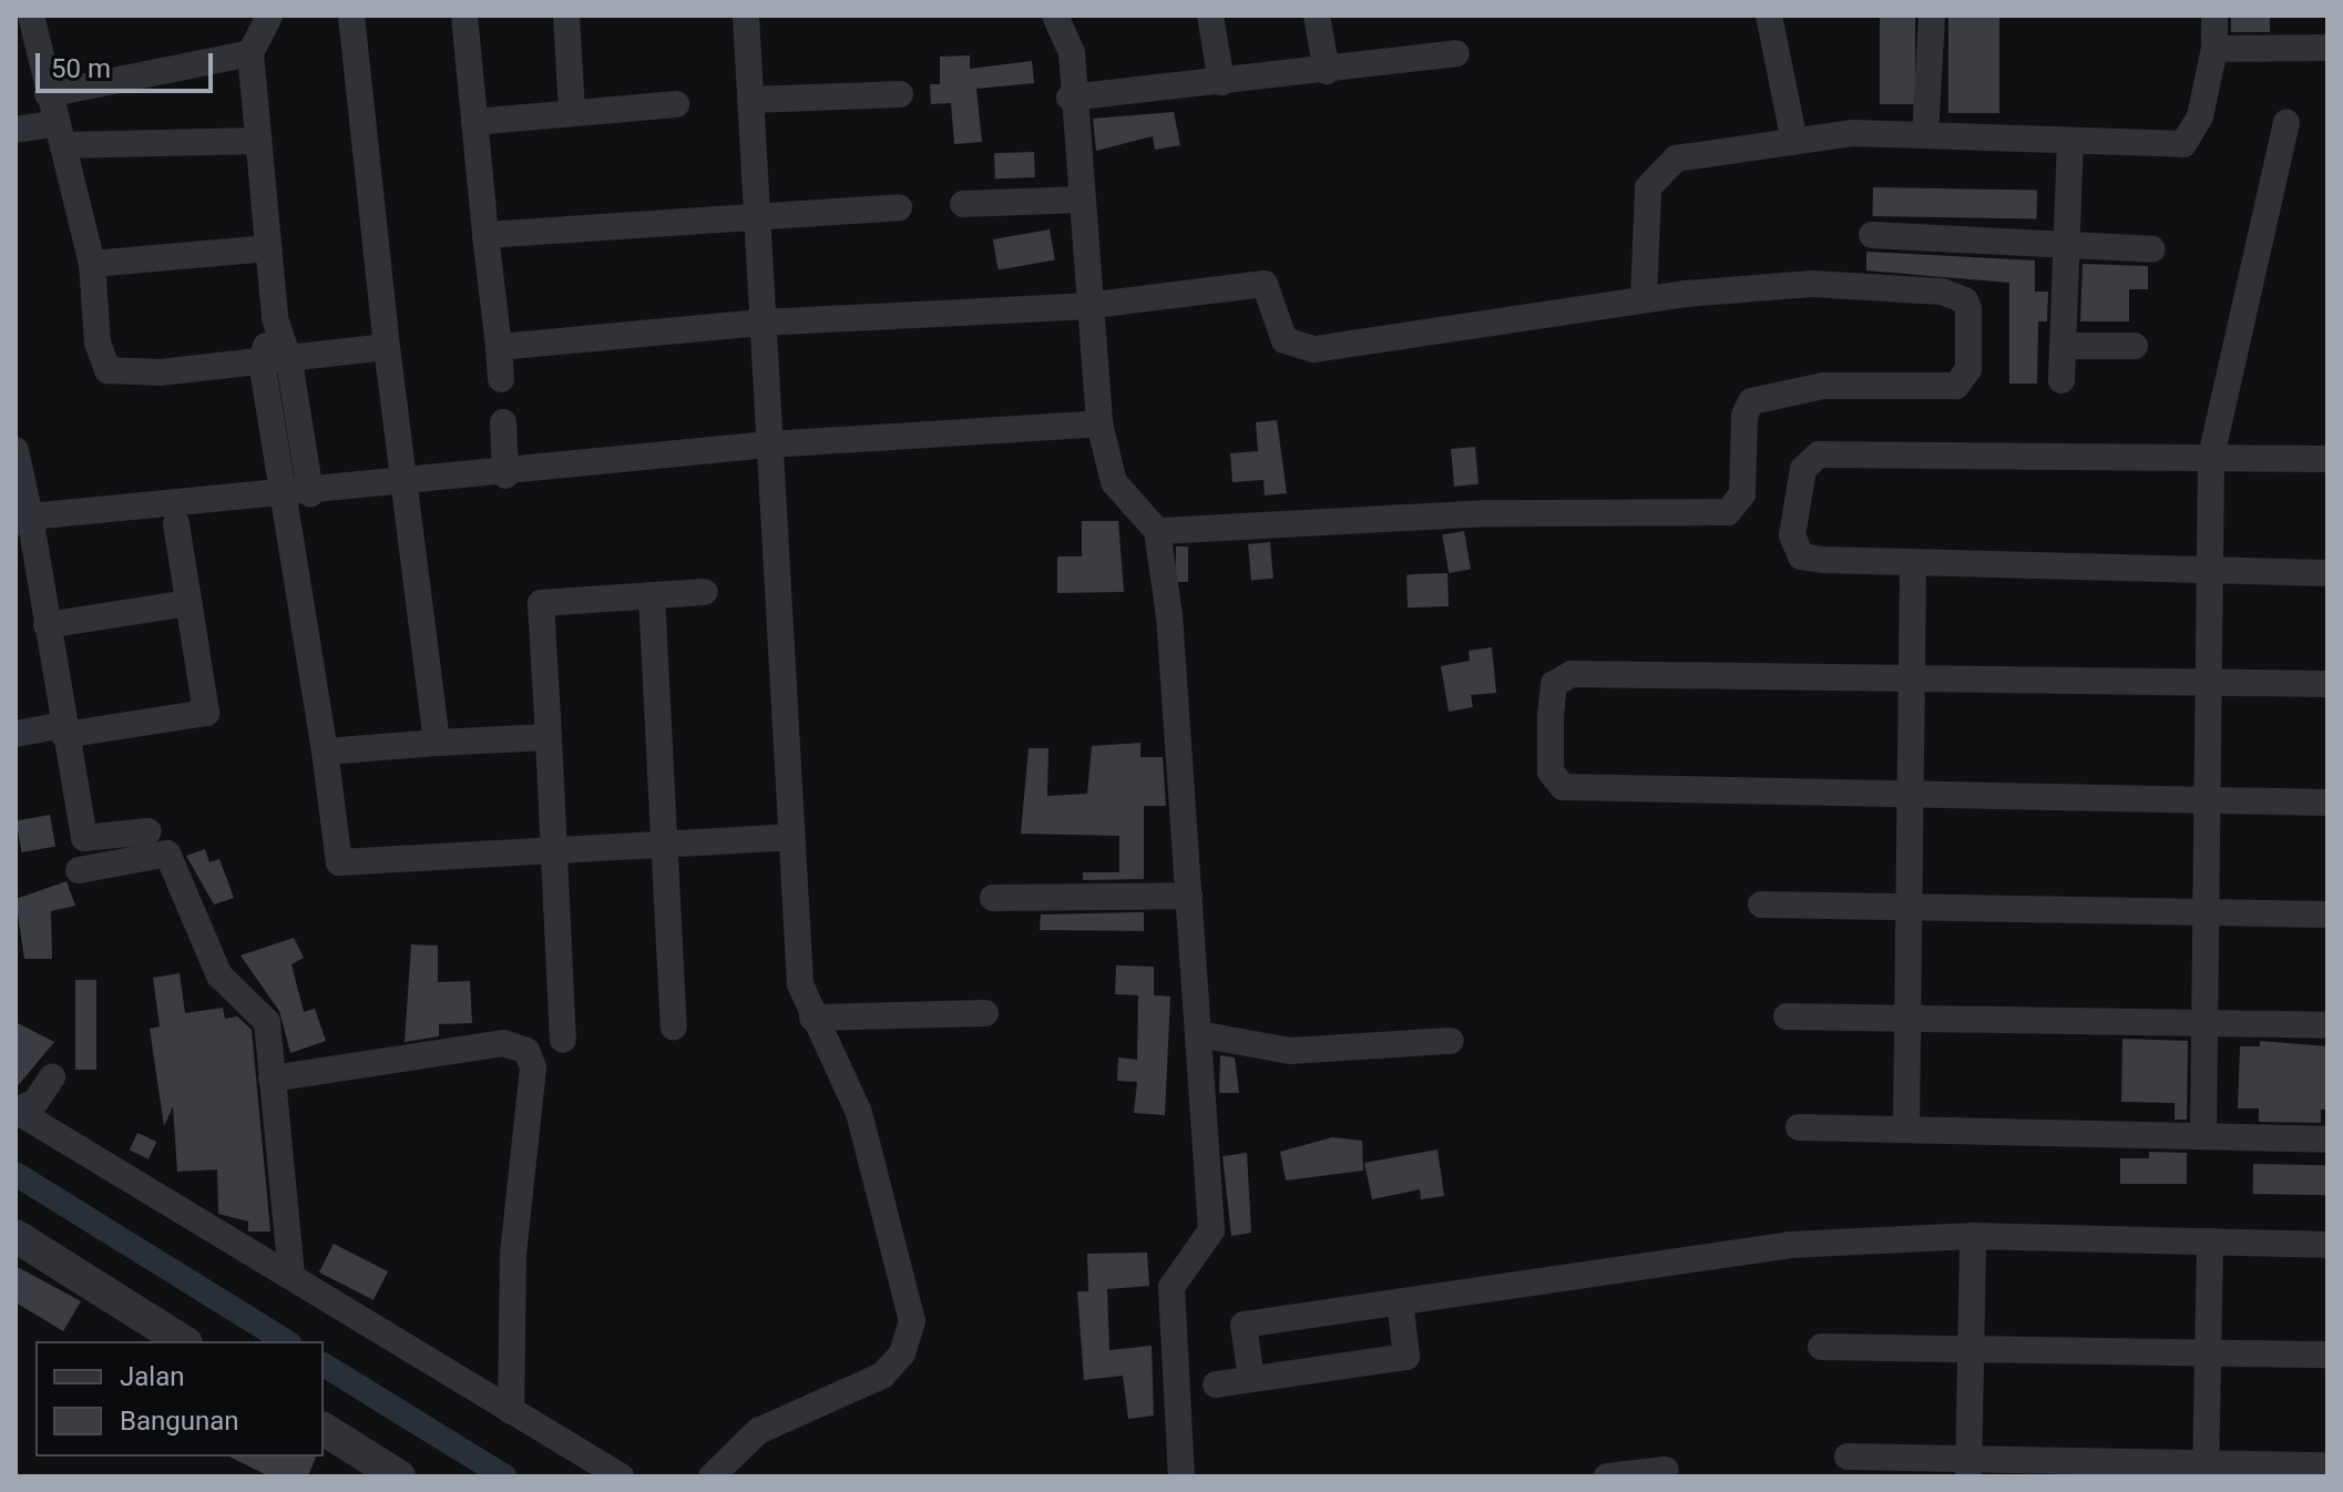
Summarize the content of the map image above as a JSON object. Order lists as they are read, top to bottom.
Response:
{
  "legend": ["Jalan", "Bangunan"],
  "scale_bar": "50 m"
}
